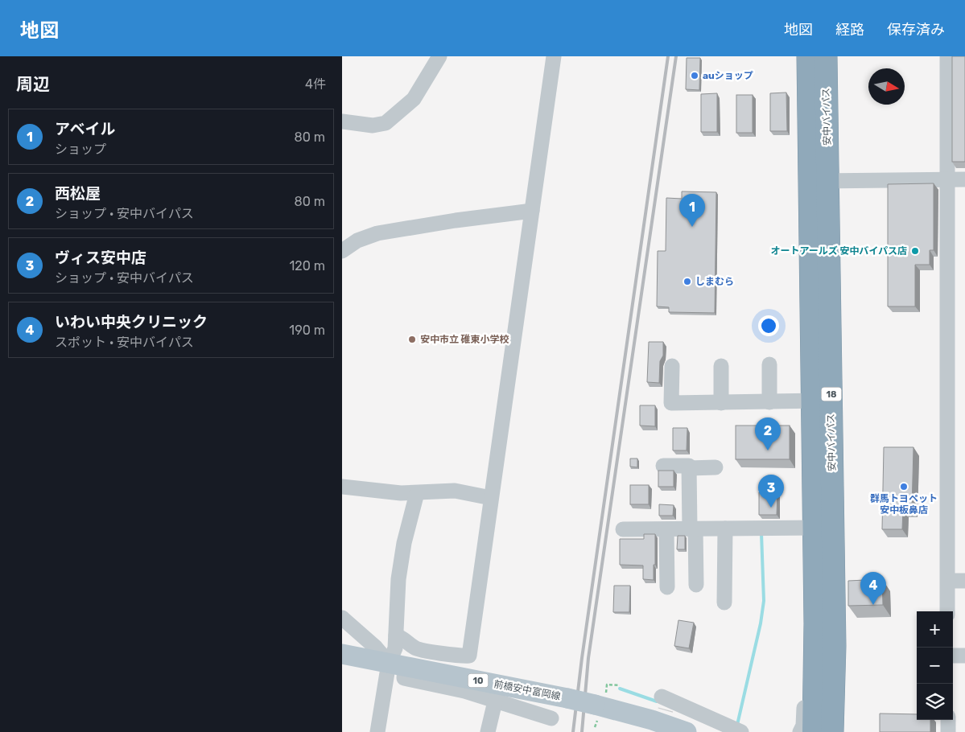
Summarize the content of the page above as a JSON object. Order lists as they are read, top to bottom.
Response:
{
  "streets": {
    "highway": ["安中バイパス", "18"],
    "main road": ["10", "前橋安中富岡線"]
  },
  "places": [
    "auショップ",
    "オートアールズ 安中バイパス店",
    "しまむら",
    "安中市立 碓東小学校",
    "群馬トヨペット 安中板鼻店"
  ],
  "north": "right",
  "page": {
    "header": "地図",
    "nav": ["地図", "経路", "保存済み"],
    "heading": ["周辺", "4件"],
    "list": [
      {
        "mark": "1",
        "name": "アベイル",
        "note": "ショップ",
        "value": "80 m"
      },
      {
        "mark": "2",
        "name": "西松屋",
        "note": "ショップ · 安中バイパス",
        "value": "80 m"
      },
      {
        "mark": "3",
        "name": "ヴィス安中店",
        "note": "ショップ · 安中バイパス",
        "value": "120 m"
      },
      {
        "mark": "4",
        "name": "いわい中央クリニック",
        "note": "スポット · 安中バイパス",
        "value": "190 m"
      }
    ],
    "pins": [
      "1",
      "2",
      "3",
      "4"
    ],
    "map_buttons": ["+", "−"]
  }
}
